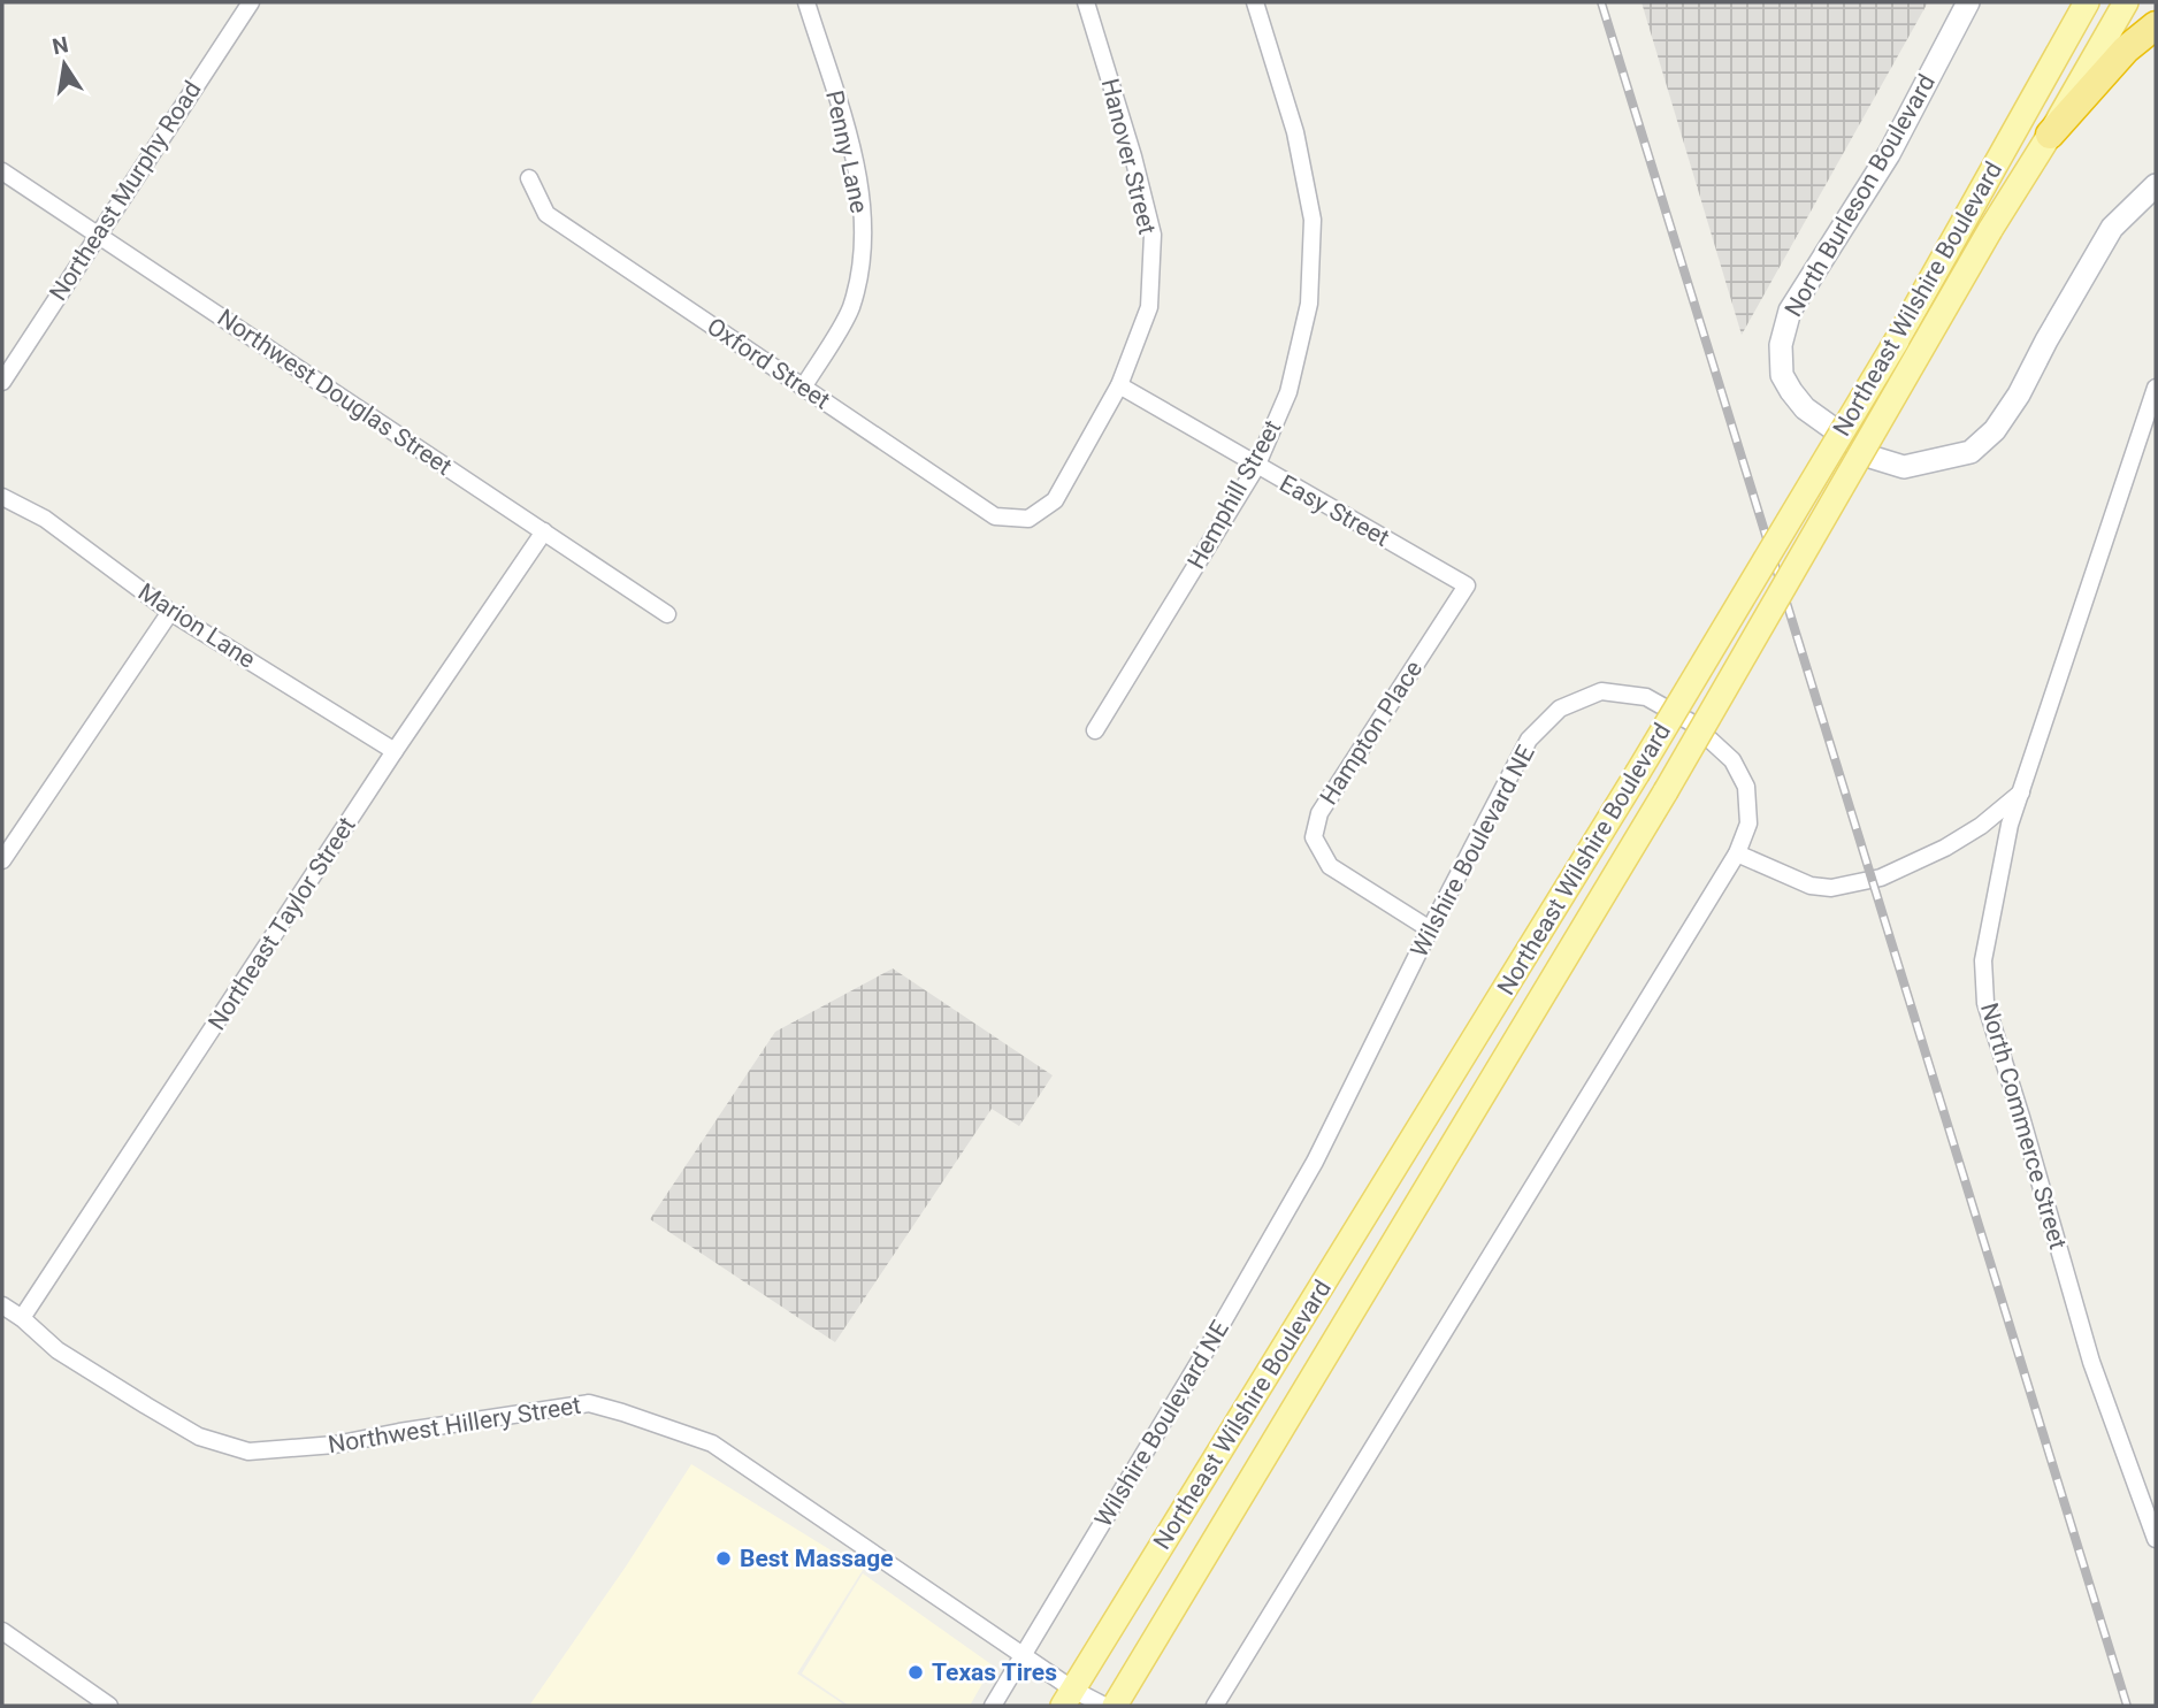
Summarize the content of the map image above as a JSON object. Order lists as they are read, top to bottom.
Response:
{
  "streets": {
    "main road": ["North Burleson Boulevard", "Northeast Wilshire Boulevard"],
    "street": [
      "Penny Lane",
      "Hanover Street",
      "Northeast Murphy Road",
      "Oxford Street",
      "Northwest Douglas Street",
      "Hemphill Street",
      "Easy Street",
      "Marion Lane",
      "Hampton Place",
      "Wilshire Boulevard NE",
      "Northeast Taylor Street",
      "North Commerce Street",
      "Northwest Hillery Street"
    ]
  },
  "crossings": [
    ["Penny Lane", "Oxford Street"],
    ["Hanover Street", "Oxford Street"],
    ["Hanover Street", "Easy Street"],
    ["Northeast Murphy Road", "Northwest Douglas Street"],
    ["Northeast Wilshire Boulevard", "Northwest Hillery Street"],
    ["Northwest Douglas Street", "Northeast Taylor Street"],
    ["Hemphill Street", "Easy Street"],
    ["Easy Street", "Hampton Place"],
    ["Marion Lane", "Northeast Taylor Street"],
    ["Hampton Place", "Wilshire Boulevard NE"],
    ["Wilshire Boulevard NE", "Northwest Hillery Street"],
    ["Northeast Taylor Street", "Northwest Hillery Street"]
  ],
  "places": ["Best Massage", "Texas Tires"],
  "north": "top"
}
